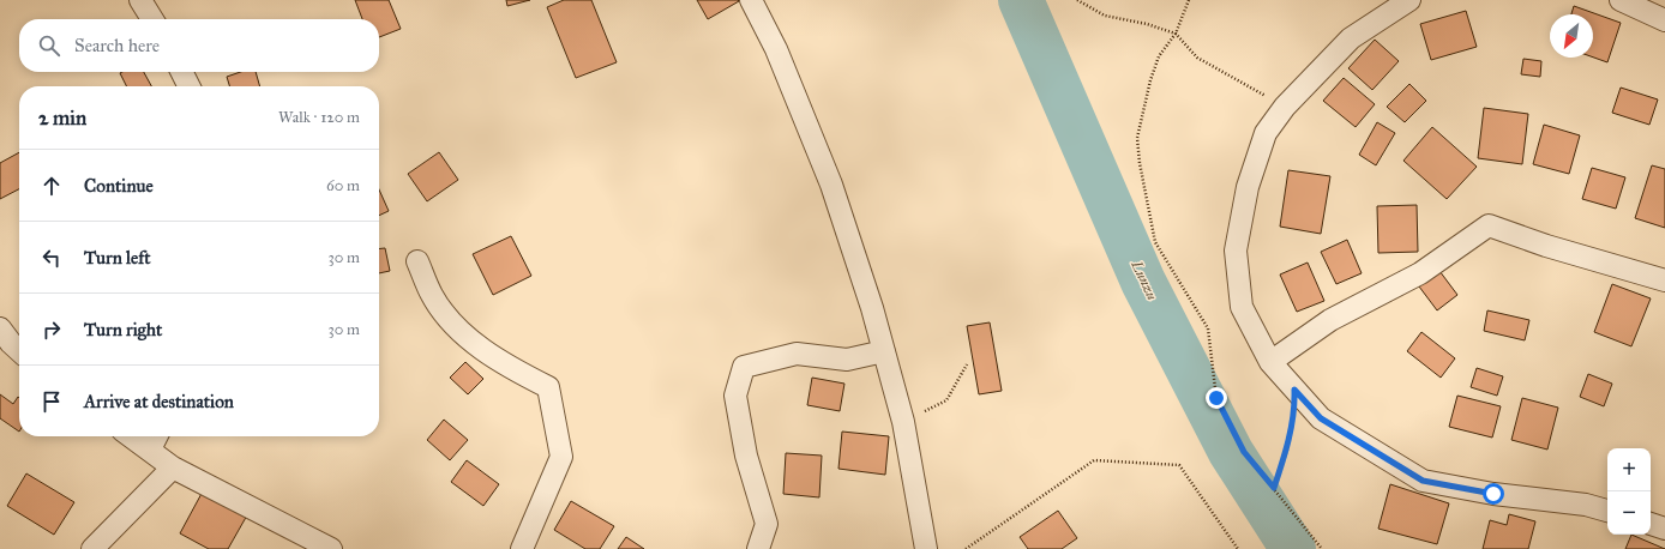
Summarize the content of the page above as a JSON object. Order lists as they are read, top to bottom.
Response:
{
  "water": ["Lunzu"],
  "north": "bottom left",
  "page": {
    "search": "Search here",
    "heading": ["2 min", "Walk · 120 m"],
    "list": [
      ["Continue", "60 m"],
      ["Turn left", "30 m"],
      ["Turn right", "30 m"],
      "Arrive at destination"
    ],
    "map_buttons": ["+", "−"]
  }
}
